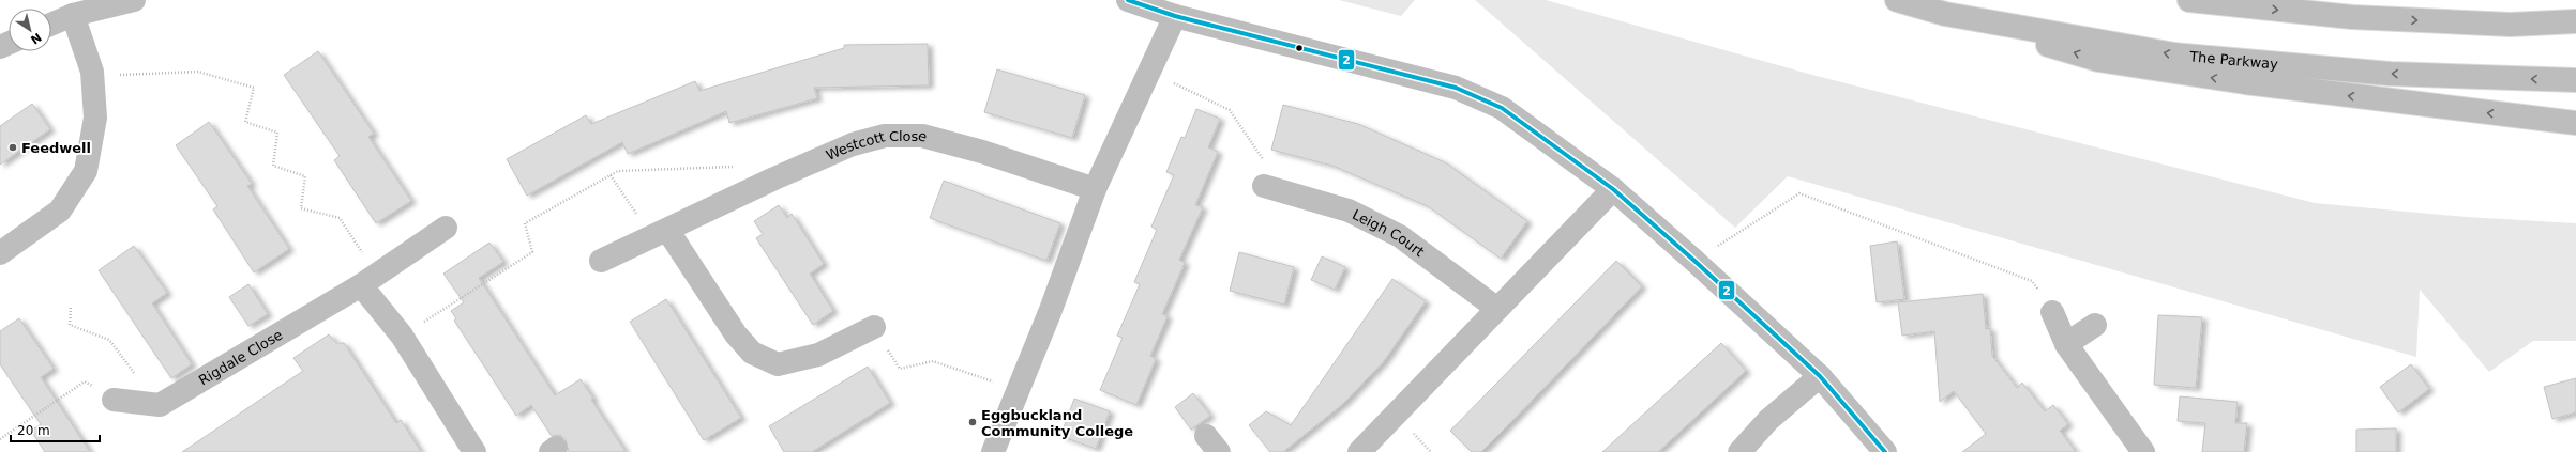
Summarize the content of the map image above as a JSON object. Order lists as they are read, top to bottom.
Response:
{
  "streets": {
    "main road": [
      "The Parkway",
      "Westcott Close",
      "Leigh Court",
      "Rigdale Close"
    ]
  },
  "places": ["Feedwell", "Eggbuckland Community College"],
  "lines": ["transit line 2"],
  "scale_bar": "20 m",
  "north": "bottom right"
}
